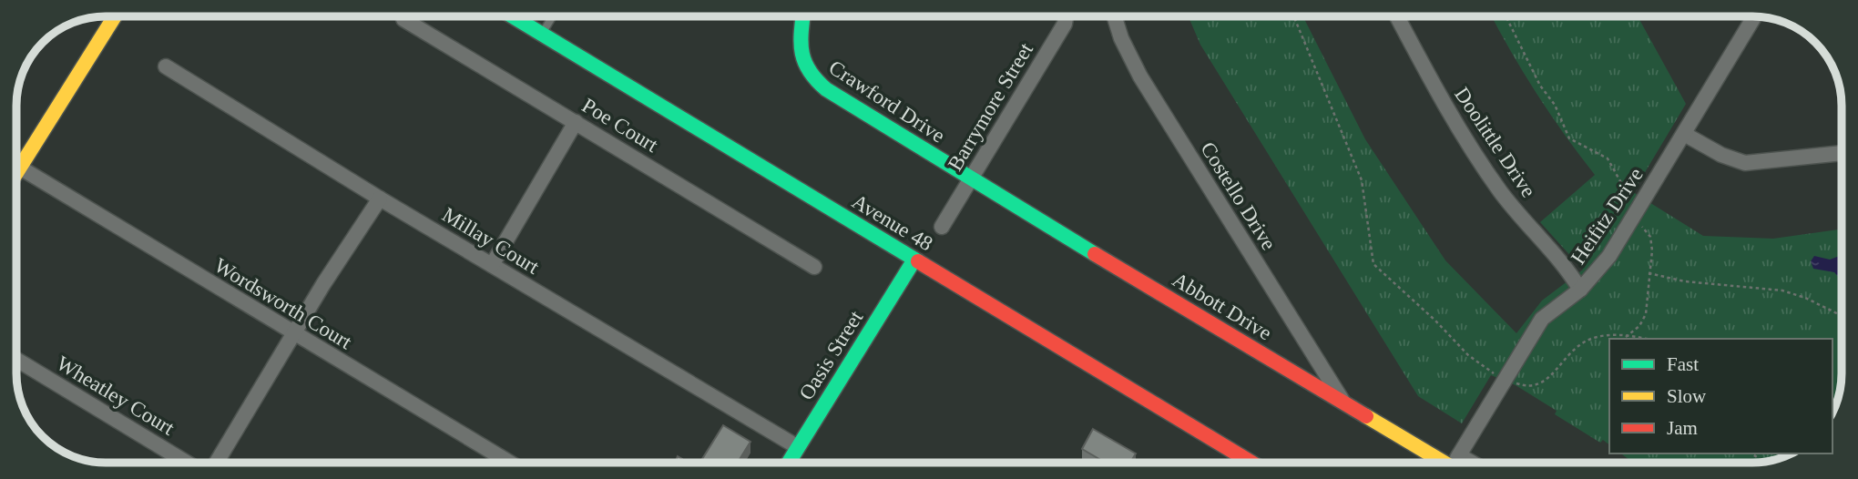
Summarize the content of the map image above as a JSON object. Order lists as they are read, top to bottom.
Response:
{
  "streets": {
    "main road": [
      "Crawford Drive",
      "Avenue 48",
      "Abbott Drive",
      "Oasis Street"
    ],
    "street": [
      "Barrymore Street",
      "Poe Court",
      "Doolittle Drive",
      "Costello Drive",
      "Heifitz Drive",
      "Millay Court",
      "Wordsworth Court",
      "Wheatley Court"
    ]
  },
  "crossings": [
    ["Crawford Drive", "Barrymore Street"],
    ["Crawford Drive", "Abbott Drive"],
    ["Barrymore Street", "Abbott Drive"],
    ["Doolittle Drive", "Heifitz Drive"],
    ["Costello Drive", "Abbott Drive"],
    ["Avenue 48", "Oasis Street"],
    ["Millay Court", "Oasis Street"]
  ],
  "legend": ["Fast", "Slow", "Jam"]
}
